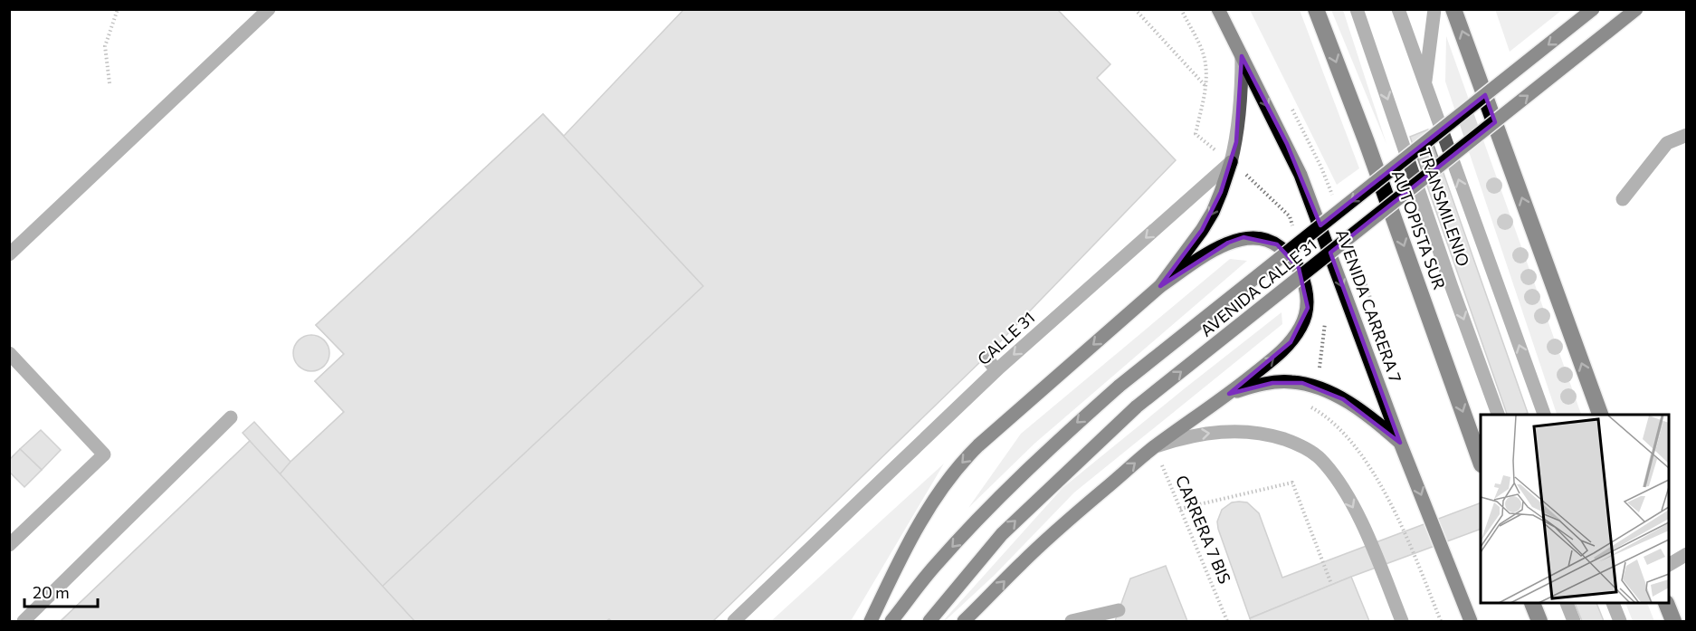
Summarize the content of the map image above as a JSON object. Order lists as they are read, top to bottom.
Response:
{
  "streets": {
    "highway": ["AUTOPISTA SUR"],
    "main road": ["AVENIDA CALLE 31", "AVENIDA CARRERA 7"],
    "street": ["TRANSMILENIO", "CALLE 31"],
    "path": ["CARRERA 7 BIS"]
  },
  "one_way": ["AVENIDA CARRERA 7", "CALLE 31"],
  "scale_bar": "20 m"
}
